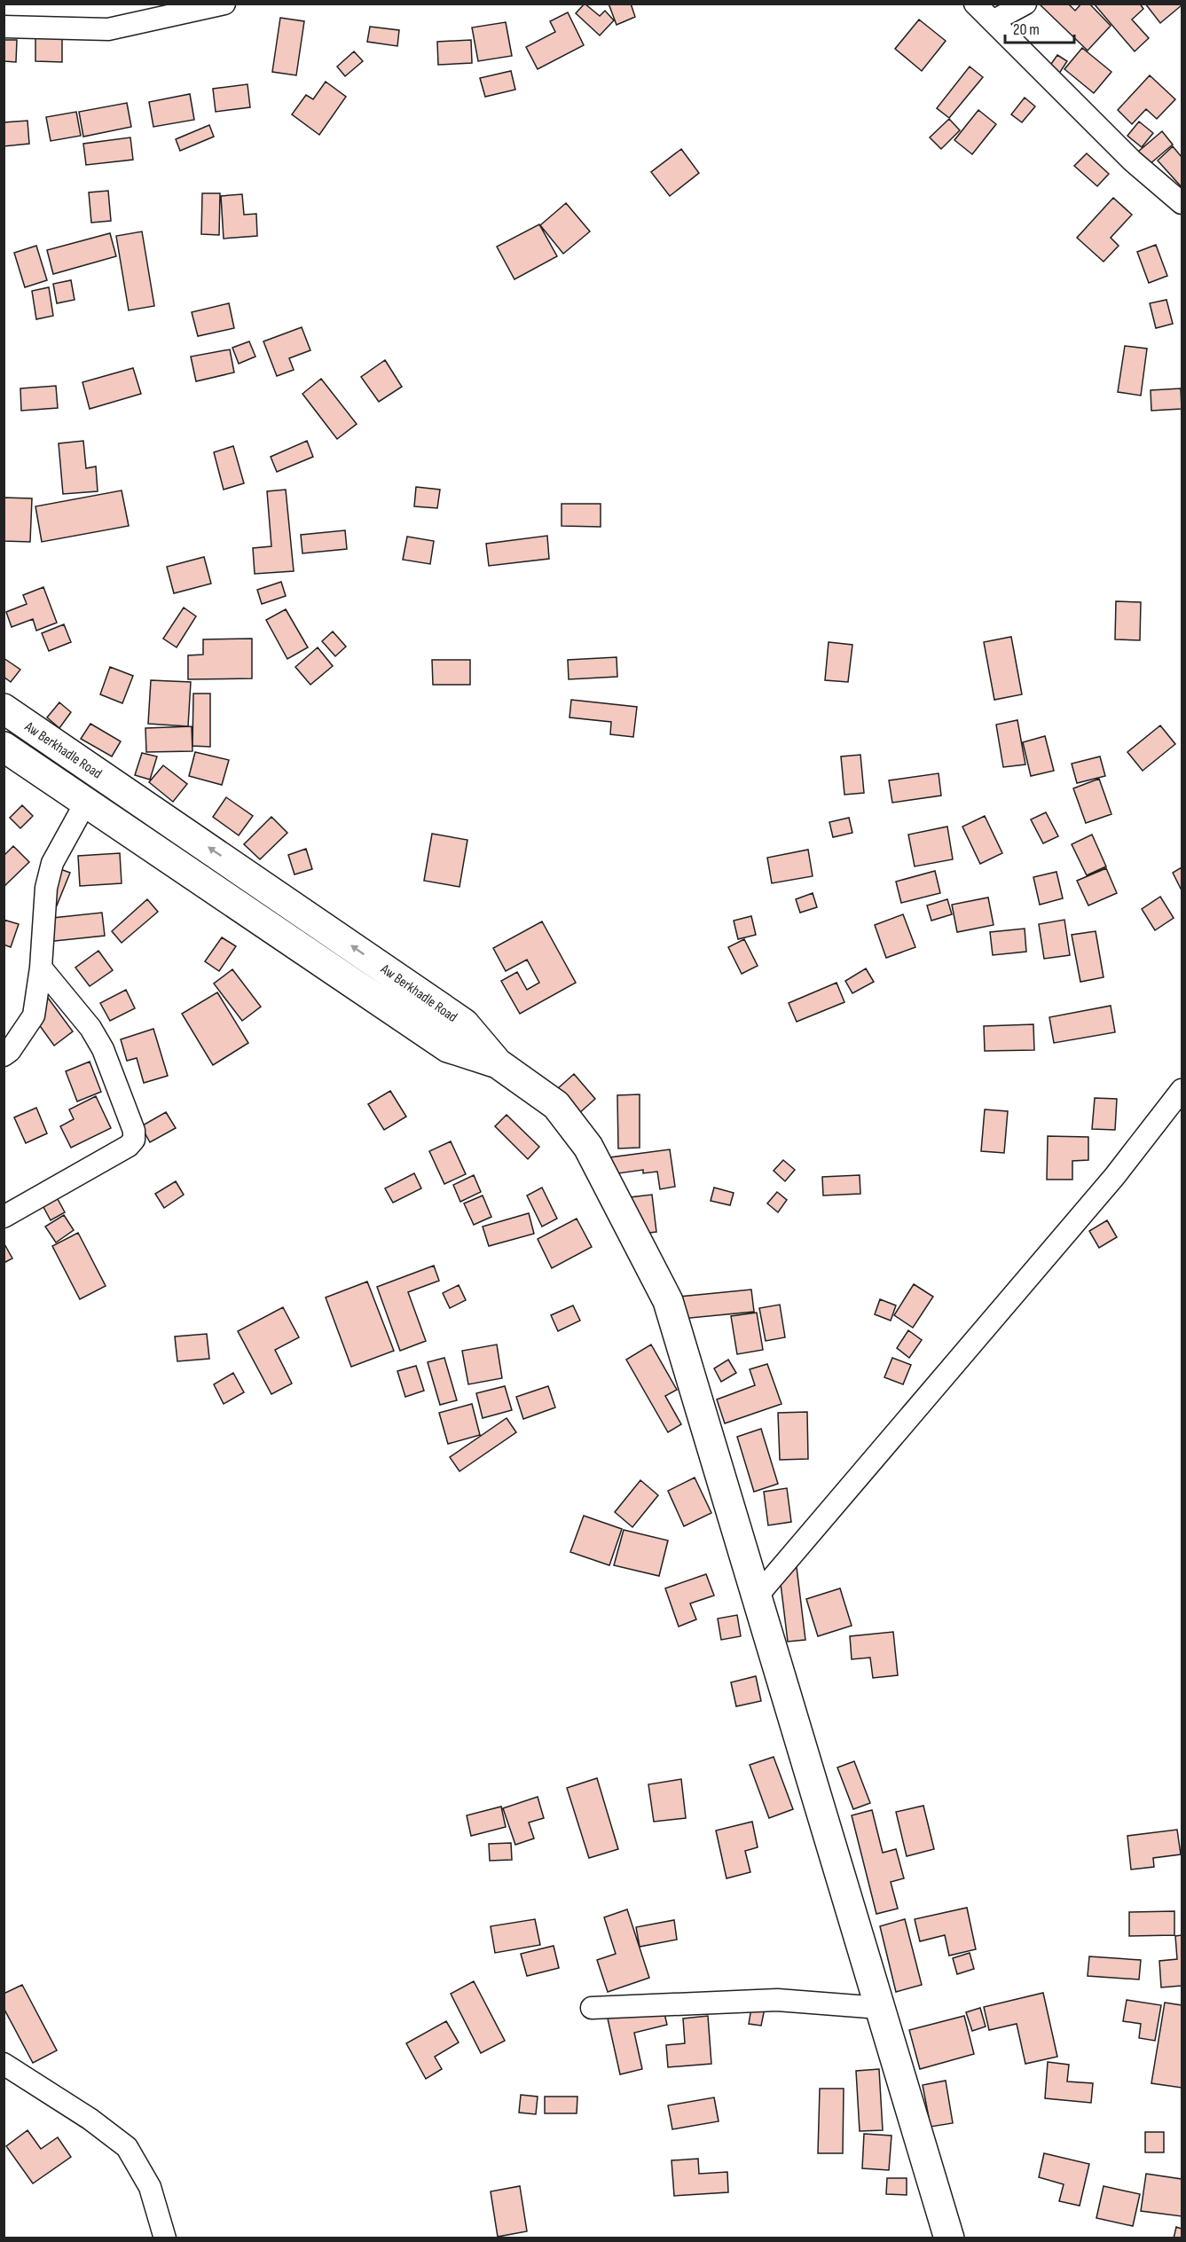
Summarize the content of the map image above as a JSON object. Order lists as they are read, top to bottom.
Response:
{
  "streets": {
    "main road": ["Aw Berkhadle Road"]
  },
  "scale_bar": "20 m"
}
